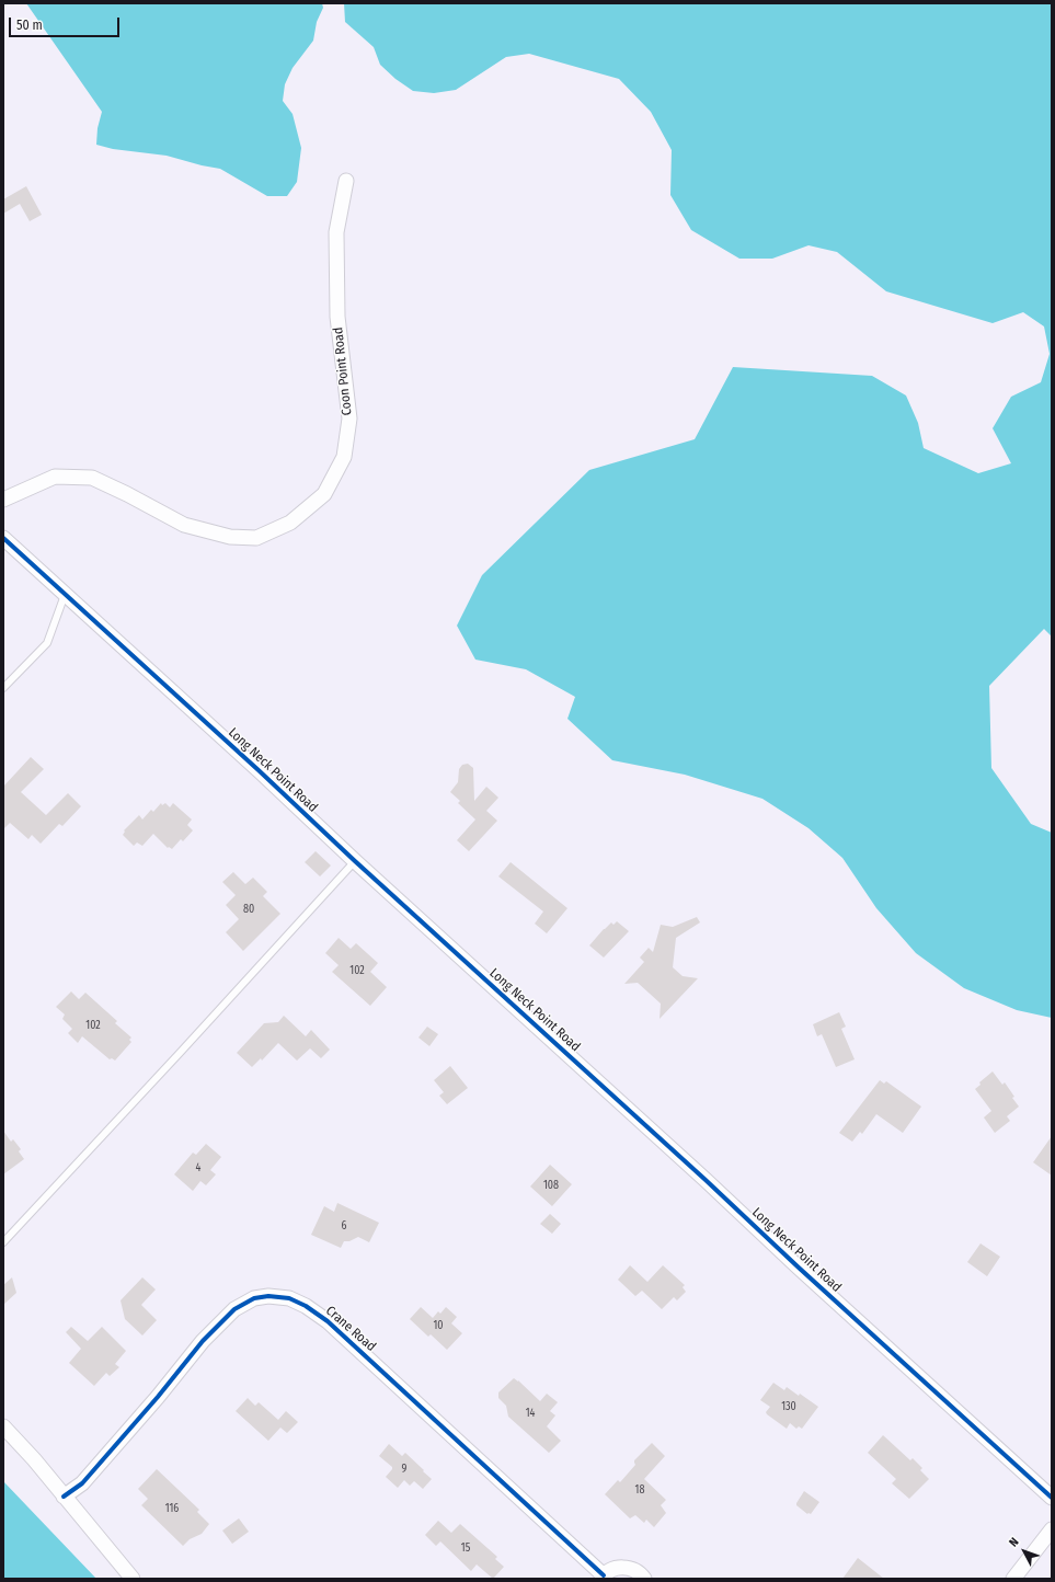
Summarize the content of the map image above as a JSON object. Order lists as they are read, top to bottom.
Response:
{
  "streets": {
    "street": ["Coon Point Road", "Long Neck Point Road", "Crane Road"]
  },
  "house_numbers": [
    "80",
    "102",
    "102",
    "4",
    "108",
    "6",
    "10",
    "130",
    "14",
    "9",
    "18",
    "116",
    "15"
  ],
  "scale_bar": "50 m",
  "north": "top left"
}
